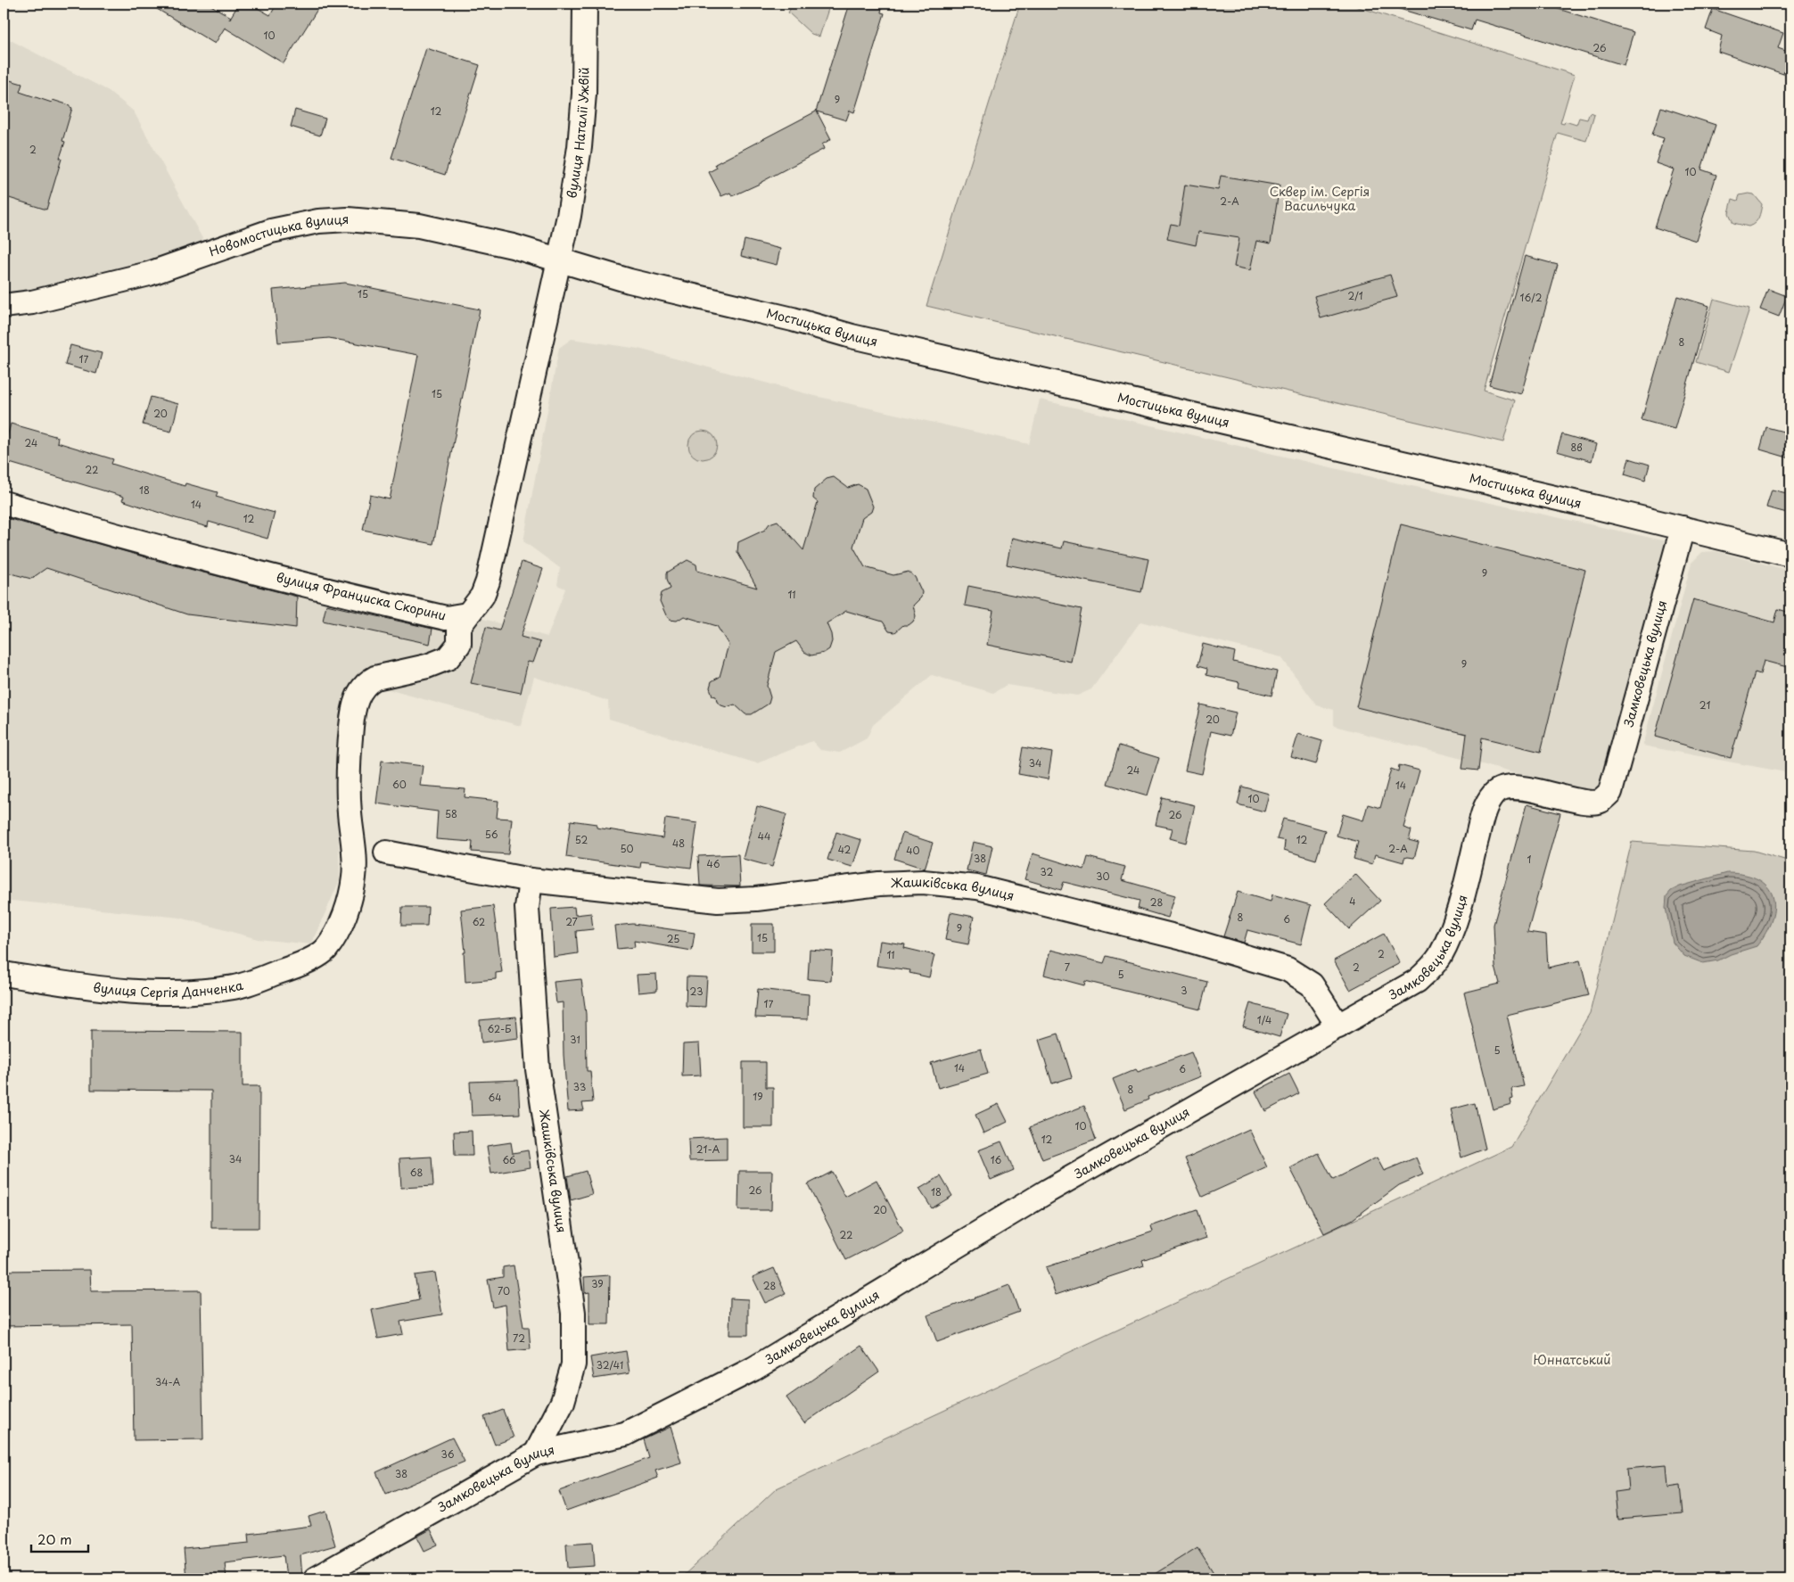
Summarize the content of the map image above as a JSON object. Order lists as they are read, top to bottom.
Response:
{
  "streets": {
    "street": [
      "вулиця Наталії Ужвій",
      "Новомостицька вулиця",
      "Мостицька вулиця",
      "вулиця Франциска Скорини",
      "Замковецька вулиця",
      "Жашківська вулиця",
      "вулиця Сергія Данченка"
    ]
  },
  "crossings": [
    ["вулиця Наталії Ужвій", "Новомостицька вулиця"],
    ["вулиця Наталії Ужвій", "Мостицька вулиця"],
    ["Новомостицька вулиця", "Мостицька вулиця"],
    ["Мостицька вулиця", "Замковецька вулиця"],
    ["вулиця Франциска Скорини", "вулиця Сергія Данченка"],
    ["Замковецька вулиця", "Жашківська вулиця"]
  ],
  "parks": ["Сквер ім. Сергія Васильчука", "Юннатський"],
  "house_numbers": [
    "10",
    "26",
    "9",
    "12",
    "2",
    "10",
    "2-А",
    "15",
    "2/1",
    "16/2",
    "8",
    "17",
    "15",
    "20",
    "24",
    "8в",
    "22",
    "18",
    "14",
    "12",
    "9",
    "11",
    "9",
    "21",
    "20",
    "34",
    "24",
    "60",
    "14",
    "10",
    "58",
    "26",
    "56",
    "44",
    "52",
    "12",
    "48",
    "50",
    "2-А",
    "42",
    "40",
    "38",
    "1",
    "46",
    "32",
    "30",
    "4",
    "28",
    "8",
    "6",
    "62",
    "27",
    "9",
    "15",
    "25",
    "2",
    "11",
    "7",
    "2",
    "5",
    "3",
    "23",
    "17",
    "1/4",
    "62-Б",
    "31",
    "5",
    "14",
    "6",
    "33",
    "8",
    "19",
    "64",
    "10",
    "12",
    "21-А",
    "34",
    "66",
    "16",
    "68",
    "26",
    "18",
    "20",
    "22",
    "39",
    "28",
    "70",
    "72",
    "32/41",
    "34-А",
    "36",
    "38"
  ],
  "scale_bar": "20 m"
}
